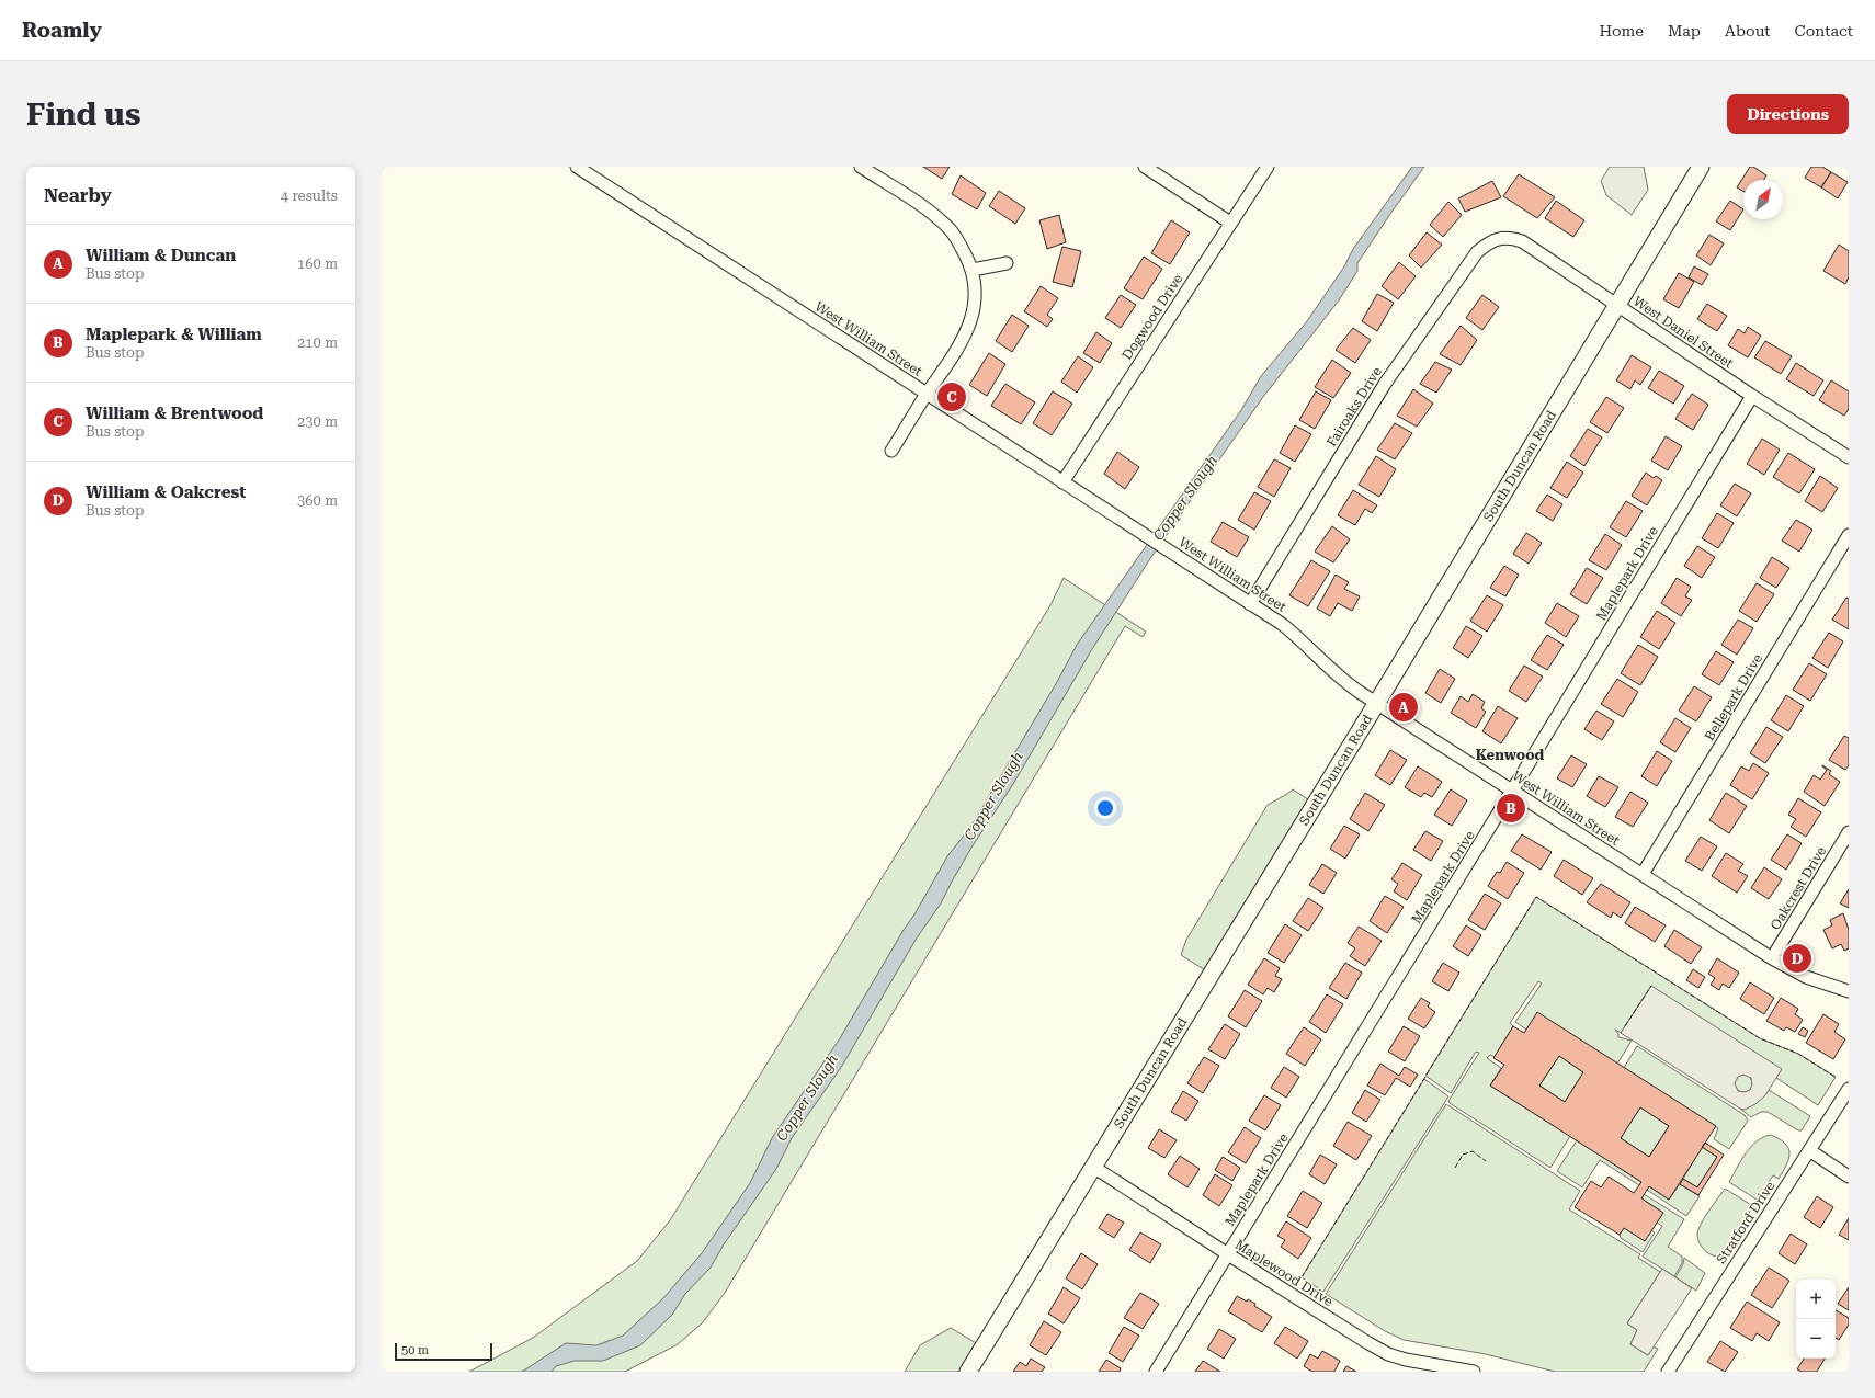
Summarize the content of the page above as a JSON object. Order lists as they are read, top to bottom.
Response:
{
  "streets": {
    "main road": ["South Duncan Road"],
    "street": [
      "Dogwood Drive",
      "West Daniel Street",
      "West William Street",
      "Fairoaks Drive",
      "Maplepark Drive",
      "Bellepark Drive",
      "Oakcrest Drive",
      "Stratford Drive",
      "Maplewood Drive"
    ]
  },
  "crossings": [
    ["Dogwood Drive", "West William Street"],
    ["West Daniel Street", "Fairoaks Drive"],
    ["West Daniel Street", "South Duncan Road"],
    ["West Daniel Street", "Maplepark Drive"],
    ["West William Street", "Fairoaks Drive"],
    ["West William Street", "South Duncan Road"],
    ["West William Street", "Maplepark Drive"],
    ["West William Street", "Bellepark Drive"],
    ["West William Street", "Oakcrest Drive"],
    ["South Duncan Road", "Maplewood Drive"],
    ["Maplepark Drive", "Maplewood Drive"]
  ],
  "districts": ["Kenwood"],
  "water": ["Copper Slough"],
  "scale_bar": "50 m",
  "north": "top right",
  "page": {
    "header": "Roamly",
    "nav": [
      "Home",
      "Map",
      "About",
      "Contact"
    ],
    "buttons": "Directions",
    "title": "Find us",
    "heading": ["Nearby", "4 results"],
    "list": [
      {
        "mark": "A",
        "name": "William & Duncan",
        "note": "Bus stop",
        "value": "160 m"
      },
      {
        "mark": "B",
        "name": "Maplepark & William",
        "note": "Bus stop",
        "value": "210 m"
      },
      {
        "mark": "C",
        "name": "William & Brentwood",
        "note": "Bus stop",
        "value": "230 m"
      },
      {
        "mark": "D",
        "name": "William & Oakcrest",
        "note": "Bus stop",
        "value": "360 m"
      }
    ],
    "pins": [
      "C",
      "A",
      "B",
      "D"
    ],
    "map_buttons": ["+", "−"],
    "scale": "50 m"
  }
}
